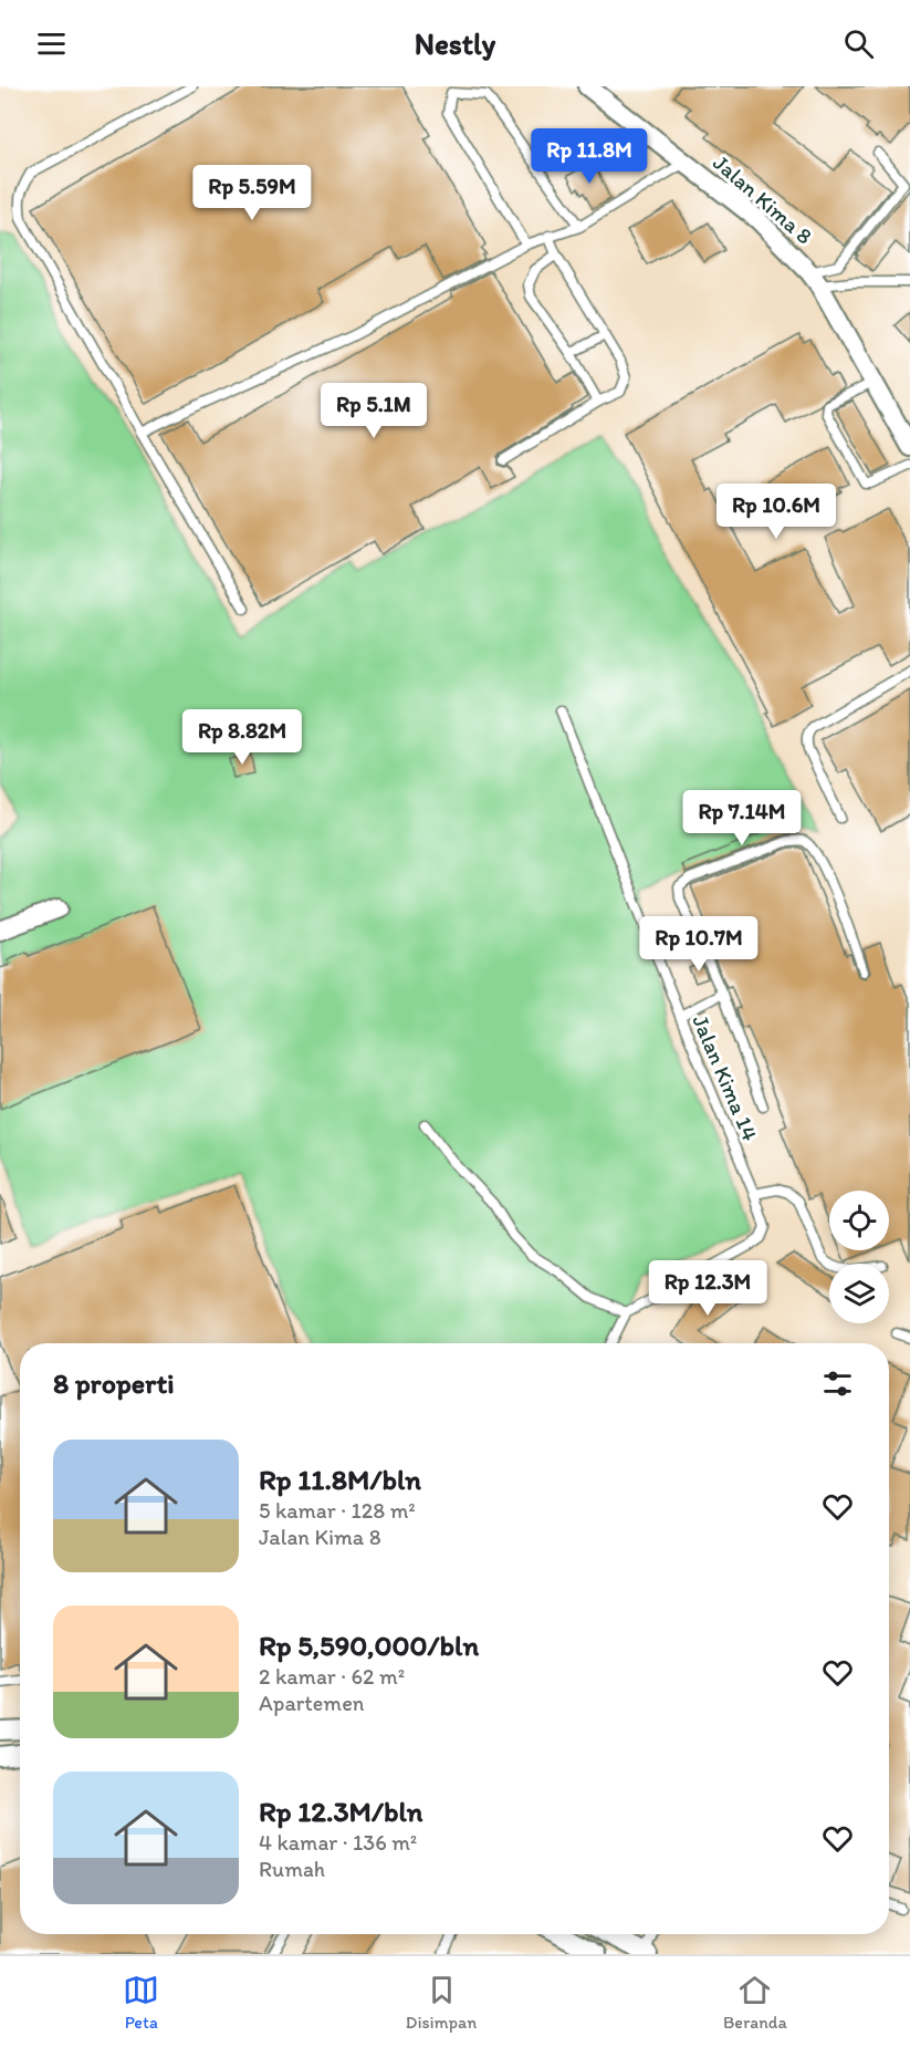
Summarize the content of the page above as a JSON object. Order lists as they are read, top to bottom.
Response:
{
  "streets": {
    "street": ["Jalan Kima 8"],
    "lane": ["Jalan Kima 14"]
  },
  "page": {
    "header": "Nestly",
    "price": [
      "Rp 11.8M",
      "Rp 5.59M",
      "Rp 5.1M",
      "Rp 10.6M",
      "Rp 8.82M",
      "Rp 7.14M",
      "Rp 10.7M",
      "Rp 12.3M"
    ],
    "heading": "8 properti",
    "list": [
      {
        "name": "Rp 11.8M/bln",
        "note": "5 kamar · 128 m² · Jalan Kima 8"
      },
      {
        "name": "Rp 5,590,000/bln",
        "note": "2 kamar · 62 m² · Apartemen"
      },
      {
        "name": "Rp 12.3M/bln",
        "note": "4 kamar · 136 m² · Rumah"
      }
    ],
    "tabs": ["Peta", "Disimpan", "Beranda"]
  }
}
